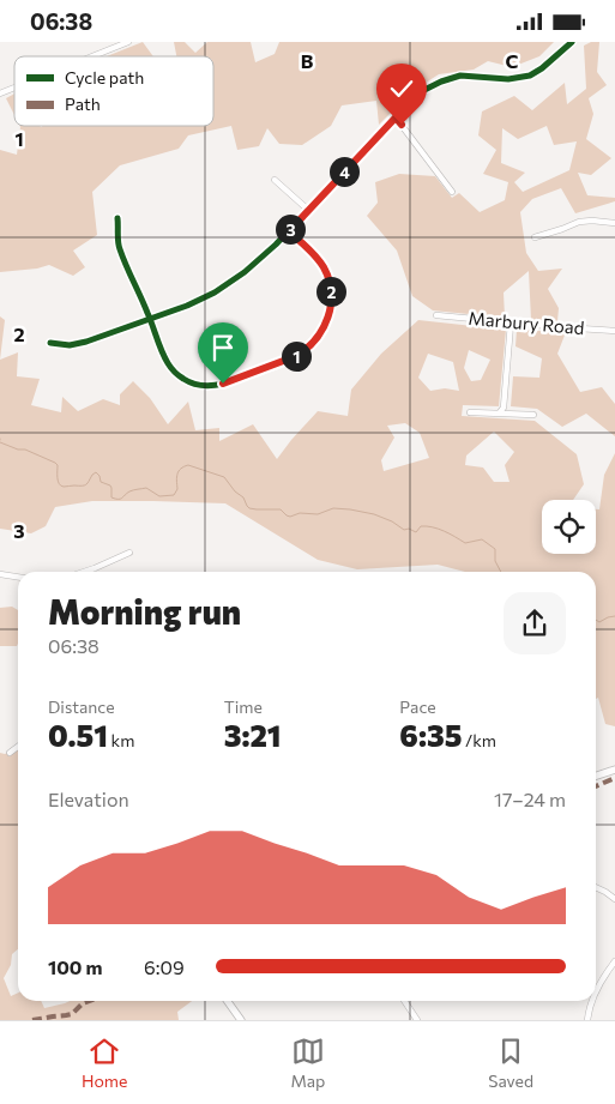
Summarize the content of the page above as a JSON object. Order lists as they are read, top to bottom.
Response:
{
  "streets": {
    "street": ["Marbury Road"]
  },
  "legend": ["Cycle path", "Path"],
  "page": {
    "status": "06:38",
    "pins": [
      "4",
      "3",
      "2",
      "1"
    ],
    "heading": ["Morning run", "06:38"],
    "stats": [
      ["Distance", "0.51 km"],
      ["Time", "3:21"],
      ["Pace", "6:35 /km"]
    ],
    "chart": ["Elevation", "17–24 m"],
    "list": [
      {
        "name": "100 m",
        "note": "6:09"
      }
    ],
    "tabs": ["Home", "Map", "Saved"]
  },
  "grid": {
    "columns": ["B", "C"],
    "rows": ["1", "2", "3"]
  }
}
